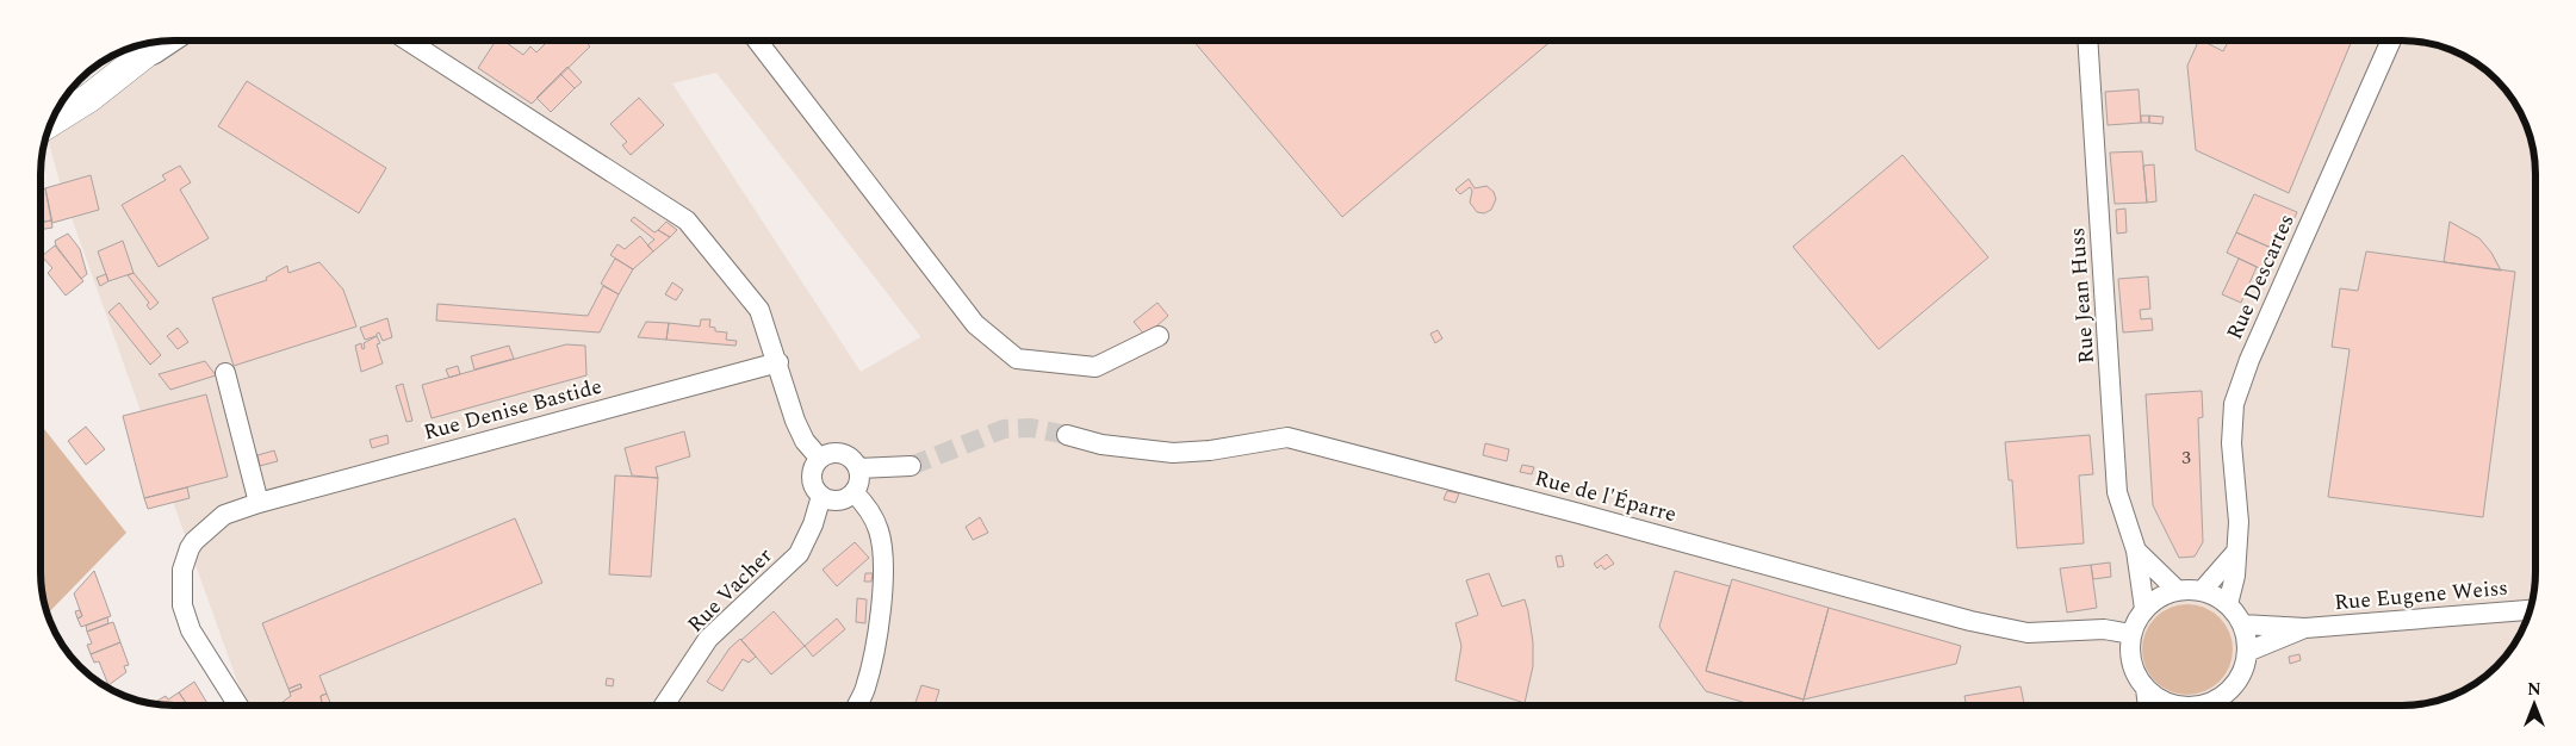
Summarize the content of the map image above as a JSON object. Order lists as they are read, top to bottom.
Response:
{
  "streets": {
    "street": [
      "Rue Descartes",
      "Rue Jean Huss",
      "Rue Denise Bastide",
      "Rue de l'Éparre",
      "Rue Vacher",
      "Rue Eugene Weiss"
    ]
  },
  "house_numbers": ["3"],
  "north": "top"
}
